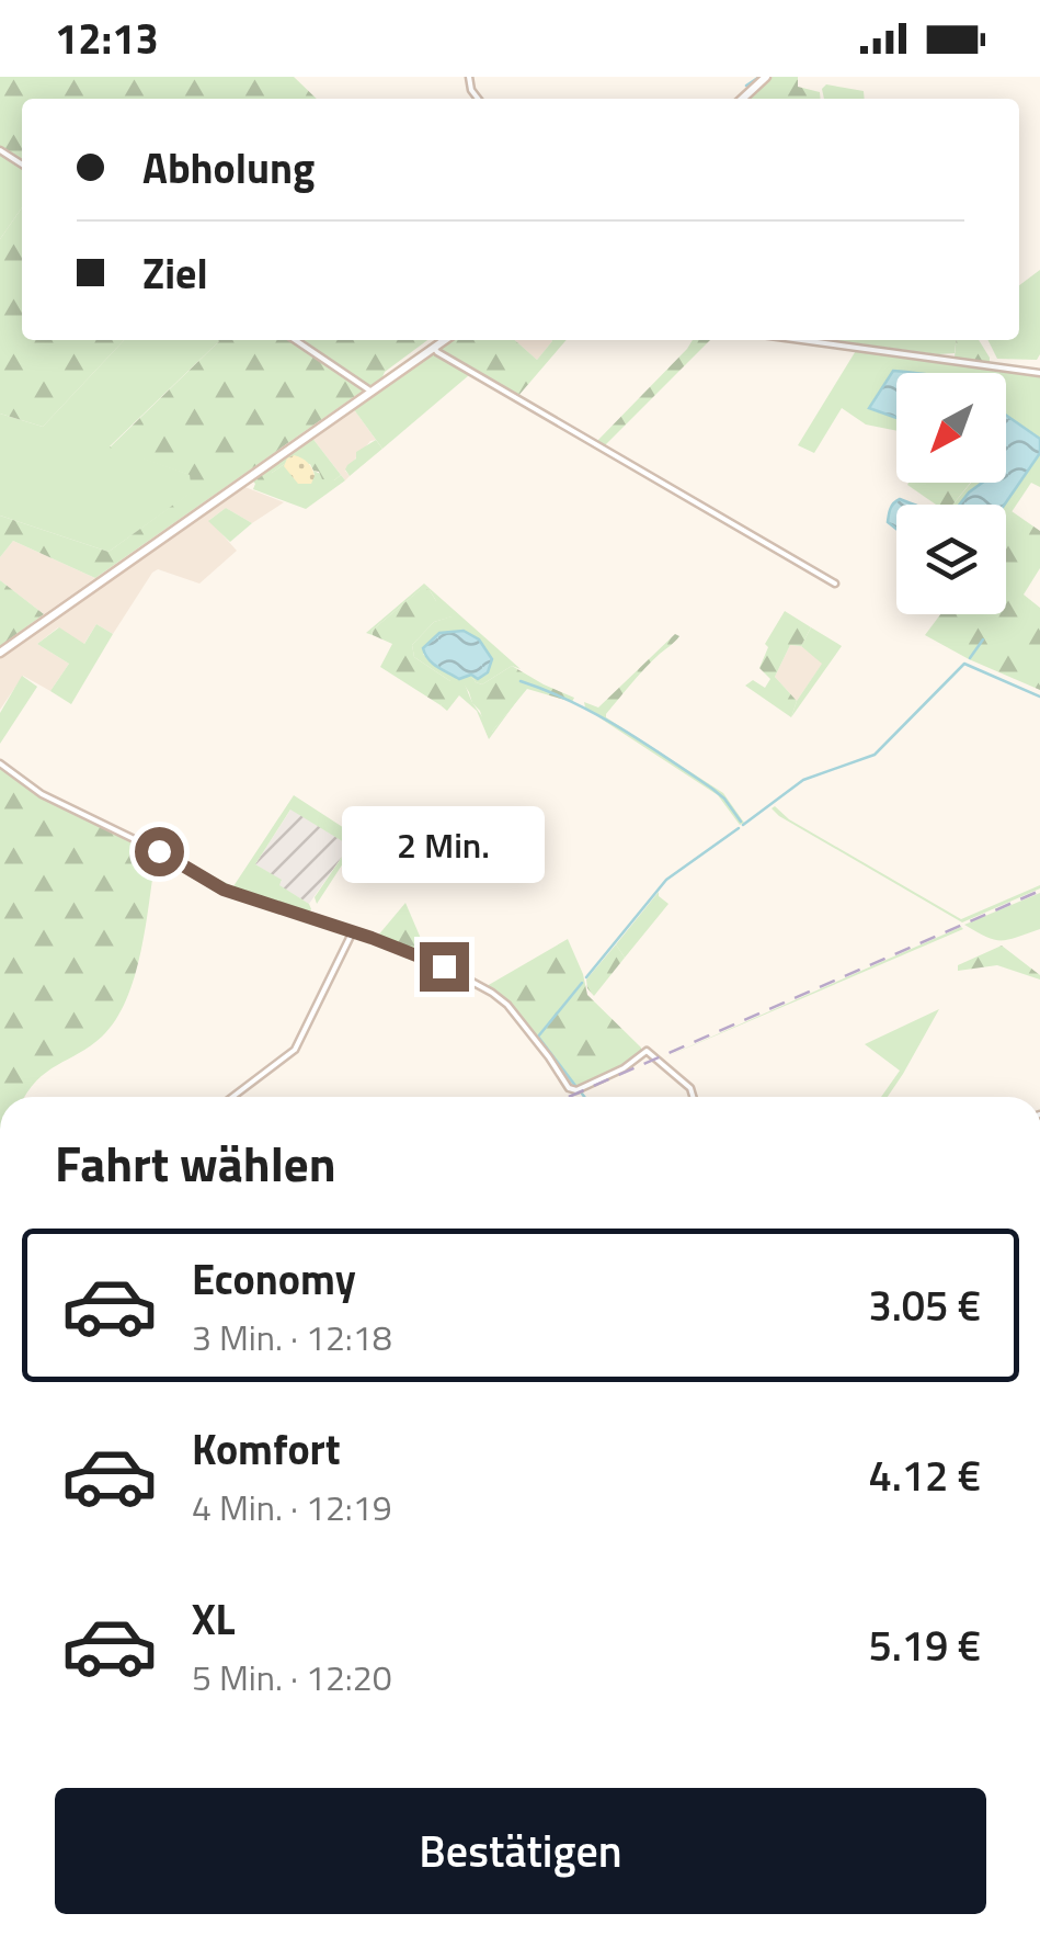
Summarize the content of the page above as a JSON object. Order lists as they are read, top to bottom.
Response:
{
  "north": "bottom left",
  "page": {
    "status": "12:13",
    "banner": ["Abholung", "Ziel"],
    "bubble": "2 Min.",
    "heading": "Fahrt wählen",
    "list": [
      {
        "name": "Economy",
        "note": "3 Min. · 12:18",
        "value": "3.05 €"
      },
      {
        "name": "Komfort",
        "note": "4 Min. · 12:19",
        "value": "4.12 €"
      },
      {
        "name": "XL",
        "note": "5 Min. · 12:20",
        "value": "5.19 €"
      }
    ],
    "buttons": "Bestätigen"
  }
}
